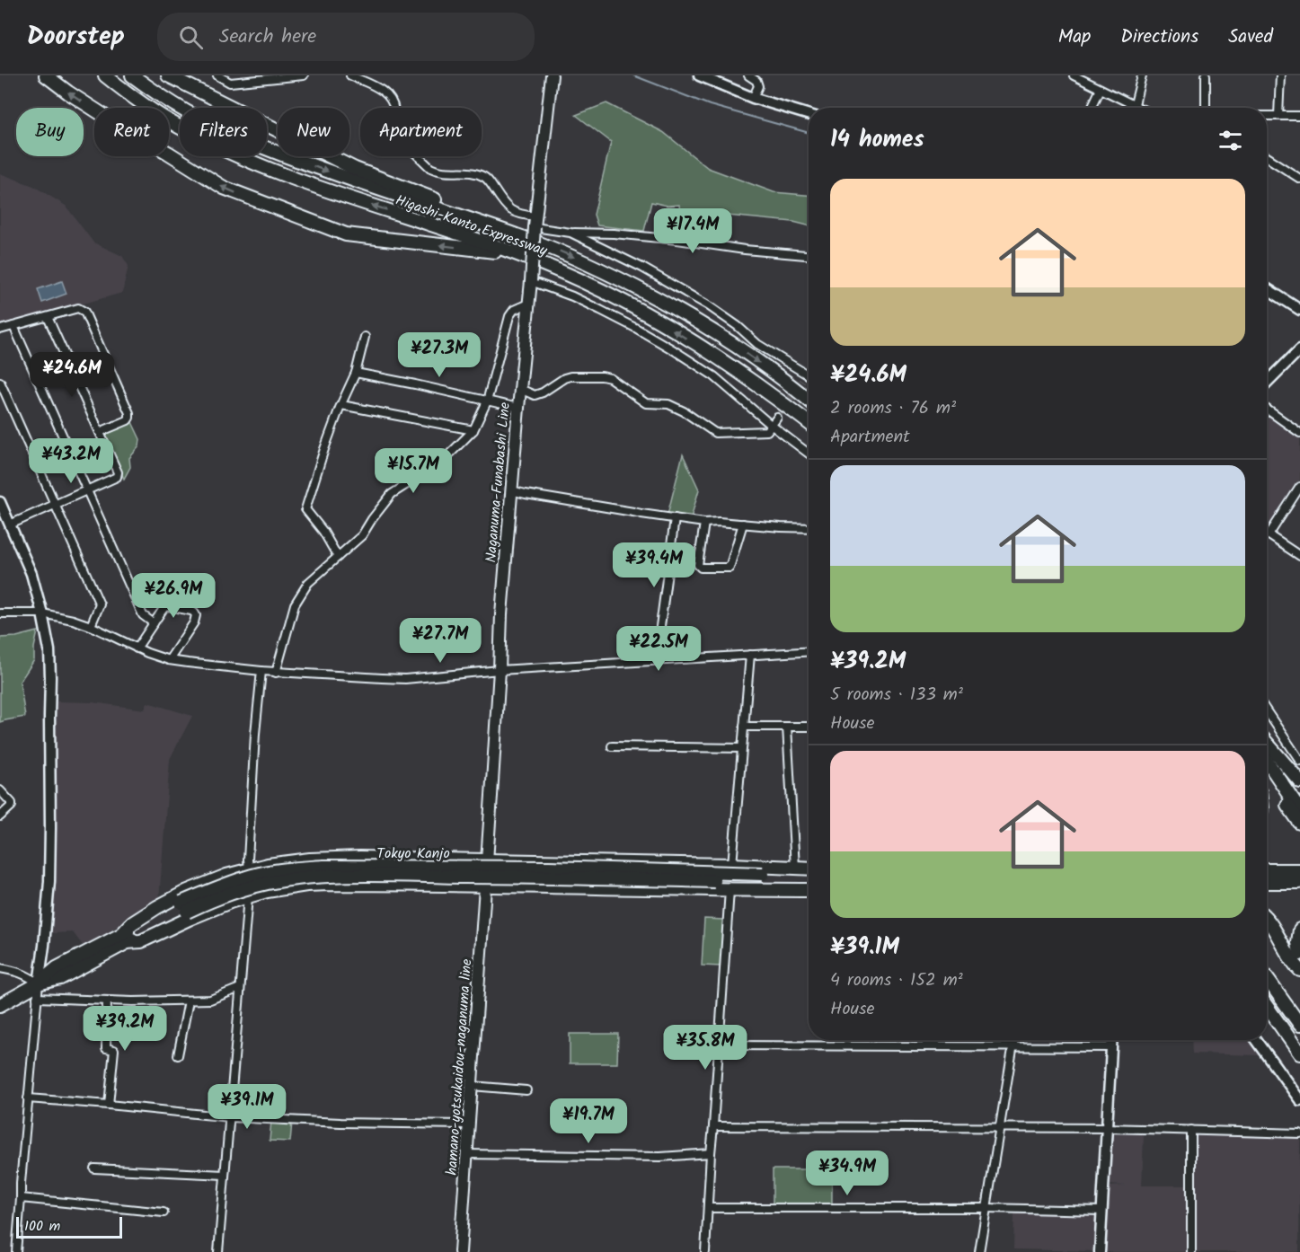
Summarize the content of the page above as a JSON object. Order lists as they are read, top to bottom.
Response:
{
  "streets": {
    "highway": ["Higashi-Kanto Expressway", "Tokyo Kanjo"],
    "main road": ["Naganuma-Funabashi Line", "hamano-yotsukaidou-naganuma line"]
  },
  "crossings": [
    ["Naganuma-Funabashi Line", "hamano-yotsukaidou-naganuma line"]
  ],
  "scale_bar": "100 m",
  "page": {
    "header": "Doorstep",
    "search": "Search here",
    "nav": ["Map", "Directions", "Saved"],
    "chip": [
      "Buy",
      "Rent",
      "Filters",
      "New",
      "Apartment"
    ],
    "heading": "14 homes",
    "list": [
      {
        "name": "¥24.6M",
        "note": "2 rooms · 76 m² · Apartment"
      },
      {
        "name": "¥39.2M",
        "note": "5 rooms · 133 m² · House"
      },
      {
        "name": "¥39.1M",
        "note": "4 rooms · 152 m² · House"
      }
    ],
    "price": [
      "¥17.4M",
      "¥27.3M",
      "¥24.6M",
      "¥43.2M",
      "¥15.7M",
      "¥39.4M",
      "¥26.9M",
      "¥27.7M",
      "¥22.5M",
      "¥39.2M",
      "¥35.8M",
      "¥39.1M",
      "¥19.7M",
      "¥34.9M"
    ],
    "scale": "100 m"
  }
}
